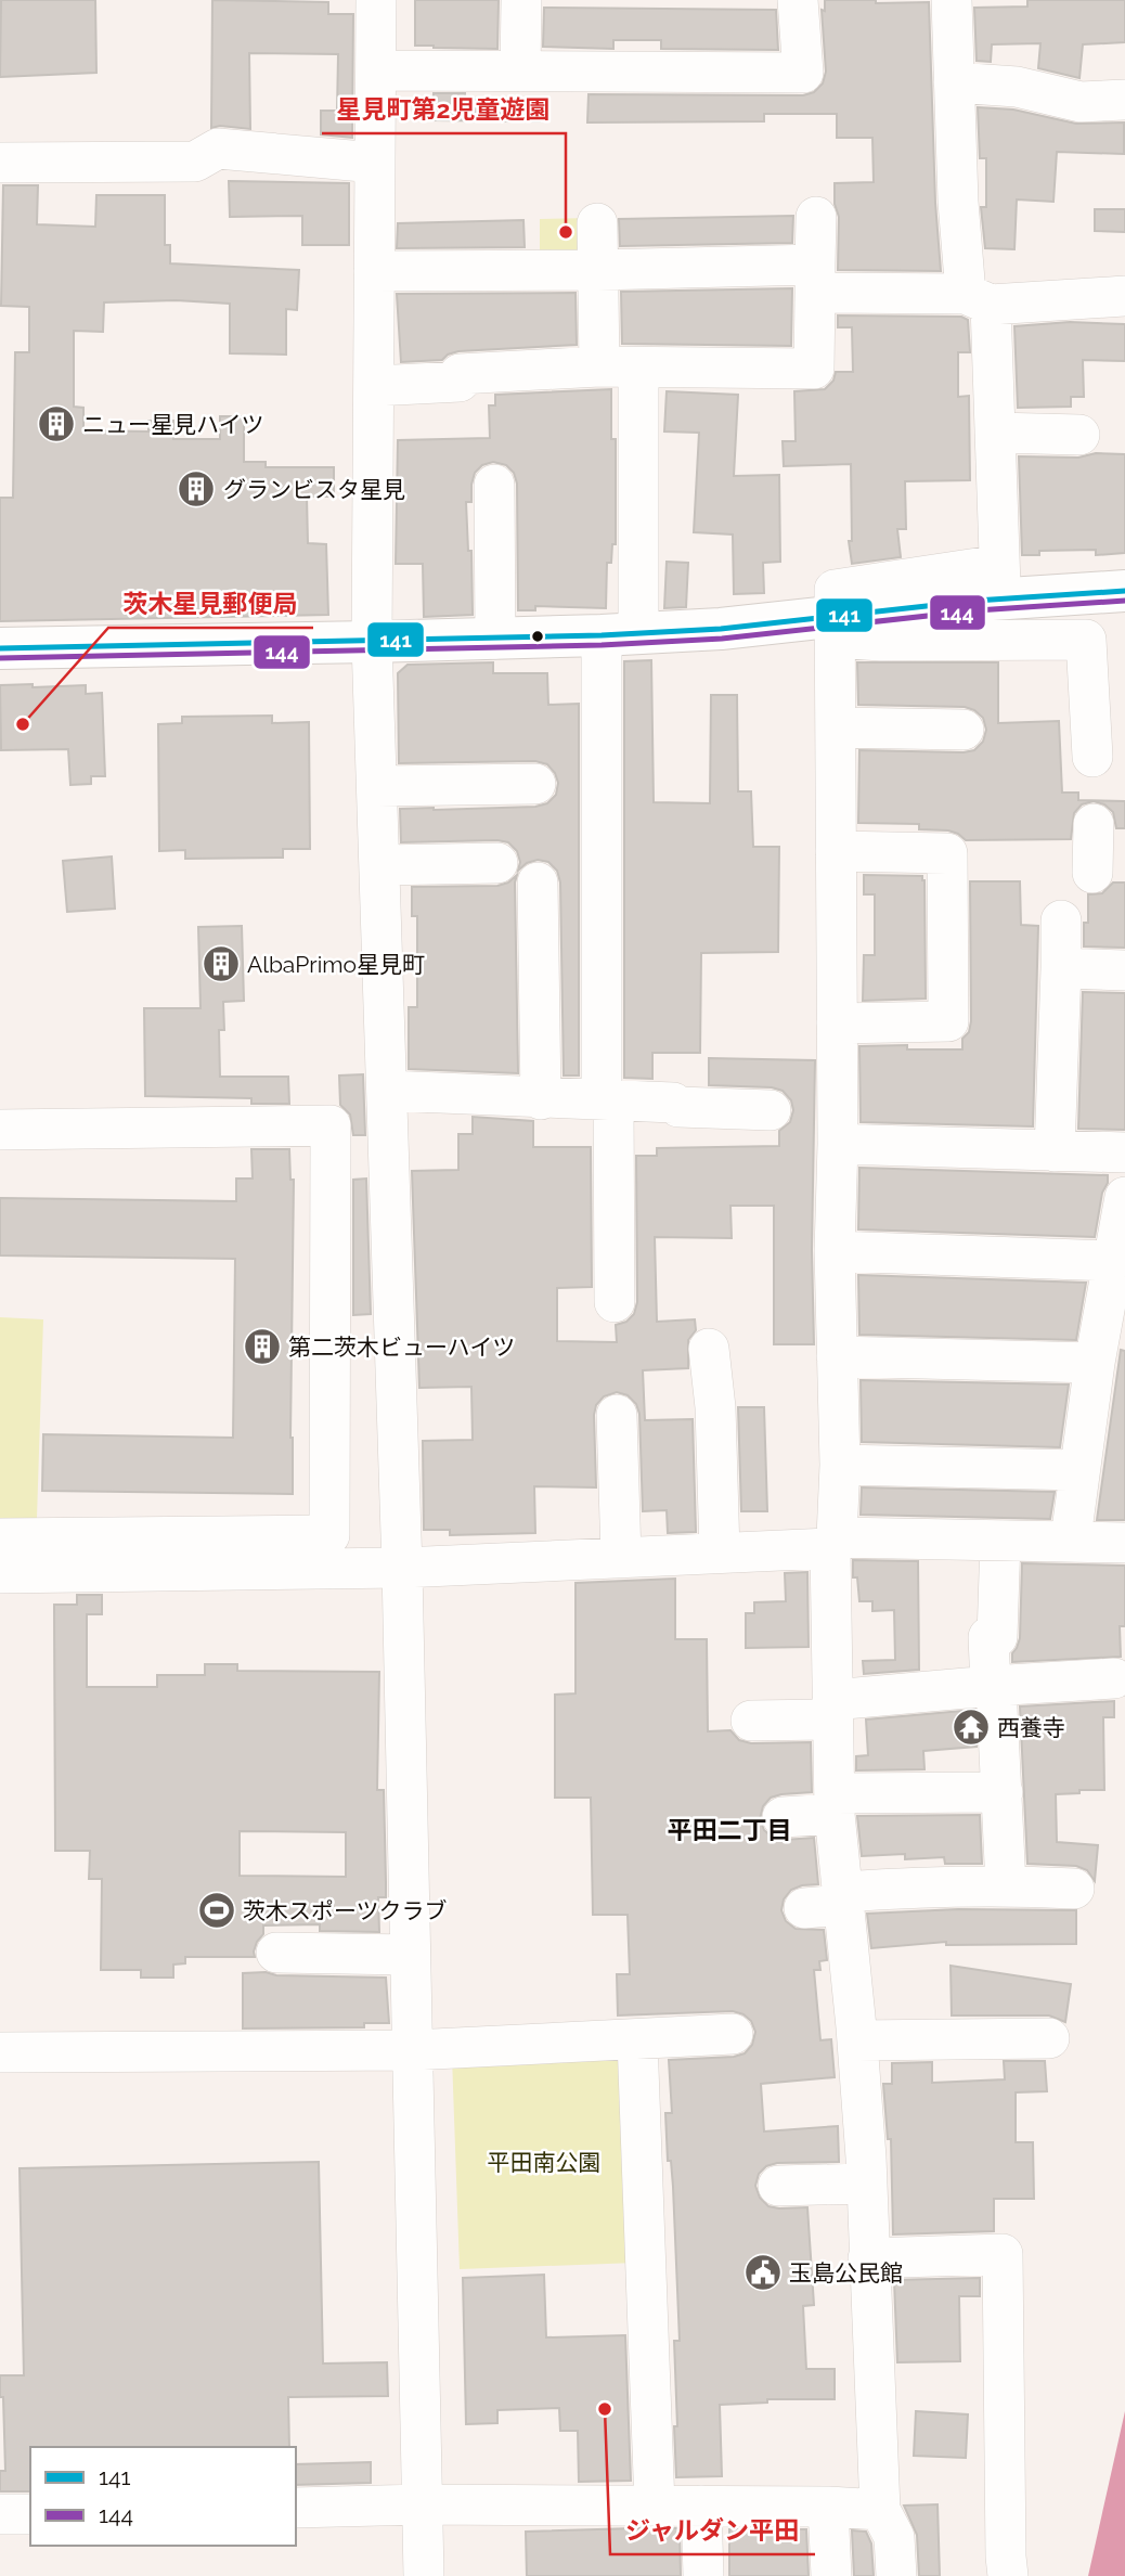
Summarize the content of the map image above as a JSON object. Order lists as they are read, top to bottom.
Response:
{
  "districts": ["平田二丁目"],
  "parks": ["平田南公園"],
  "places": {
    "other": ["星見町第2児童遊園", "茨木星見郵便局", "ジャルダン平田"],
    "building": [
      "ニュー星見ハイツ",
      "グランビスタ星見",
      "AlbaPrimo星見町",
      "第二茨木ビューハイツ"
    ],
    "temple": ["西養寺"],
    "sports": ["茨木スポーツクラブ"],
    "public building": ["玉島公民館"]
  },
  "lines": ["transit line 141", "transit line 144"],
  "legend": ["141", "144"]
}
